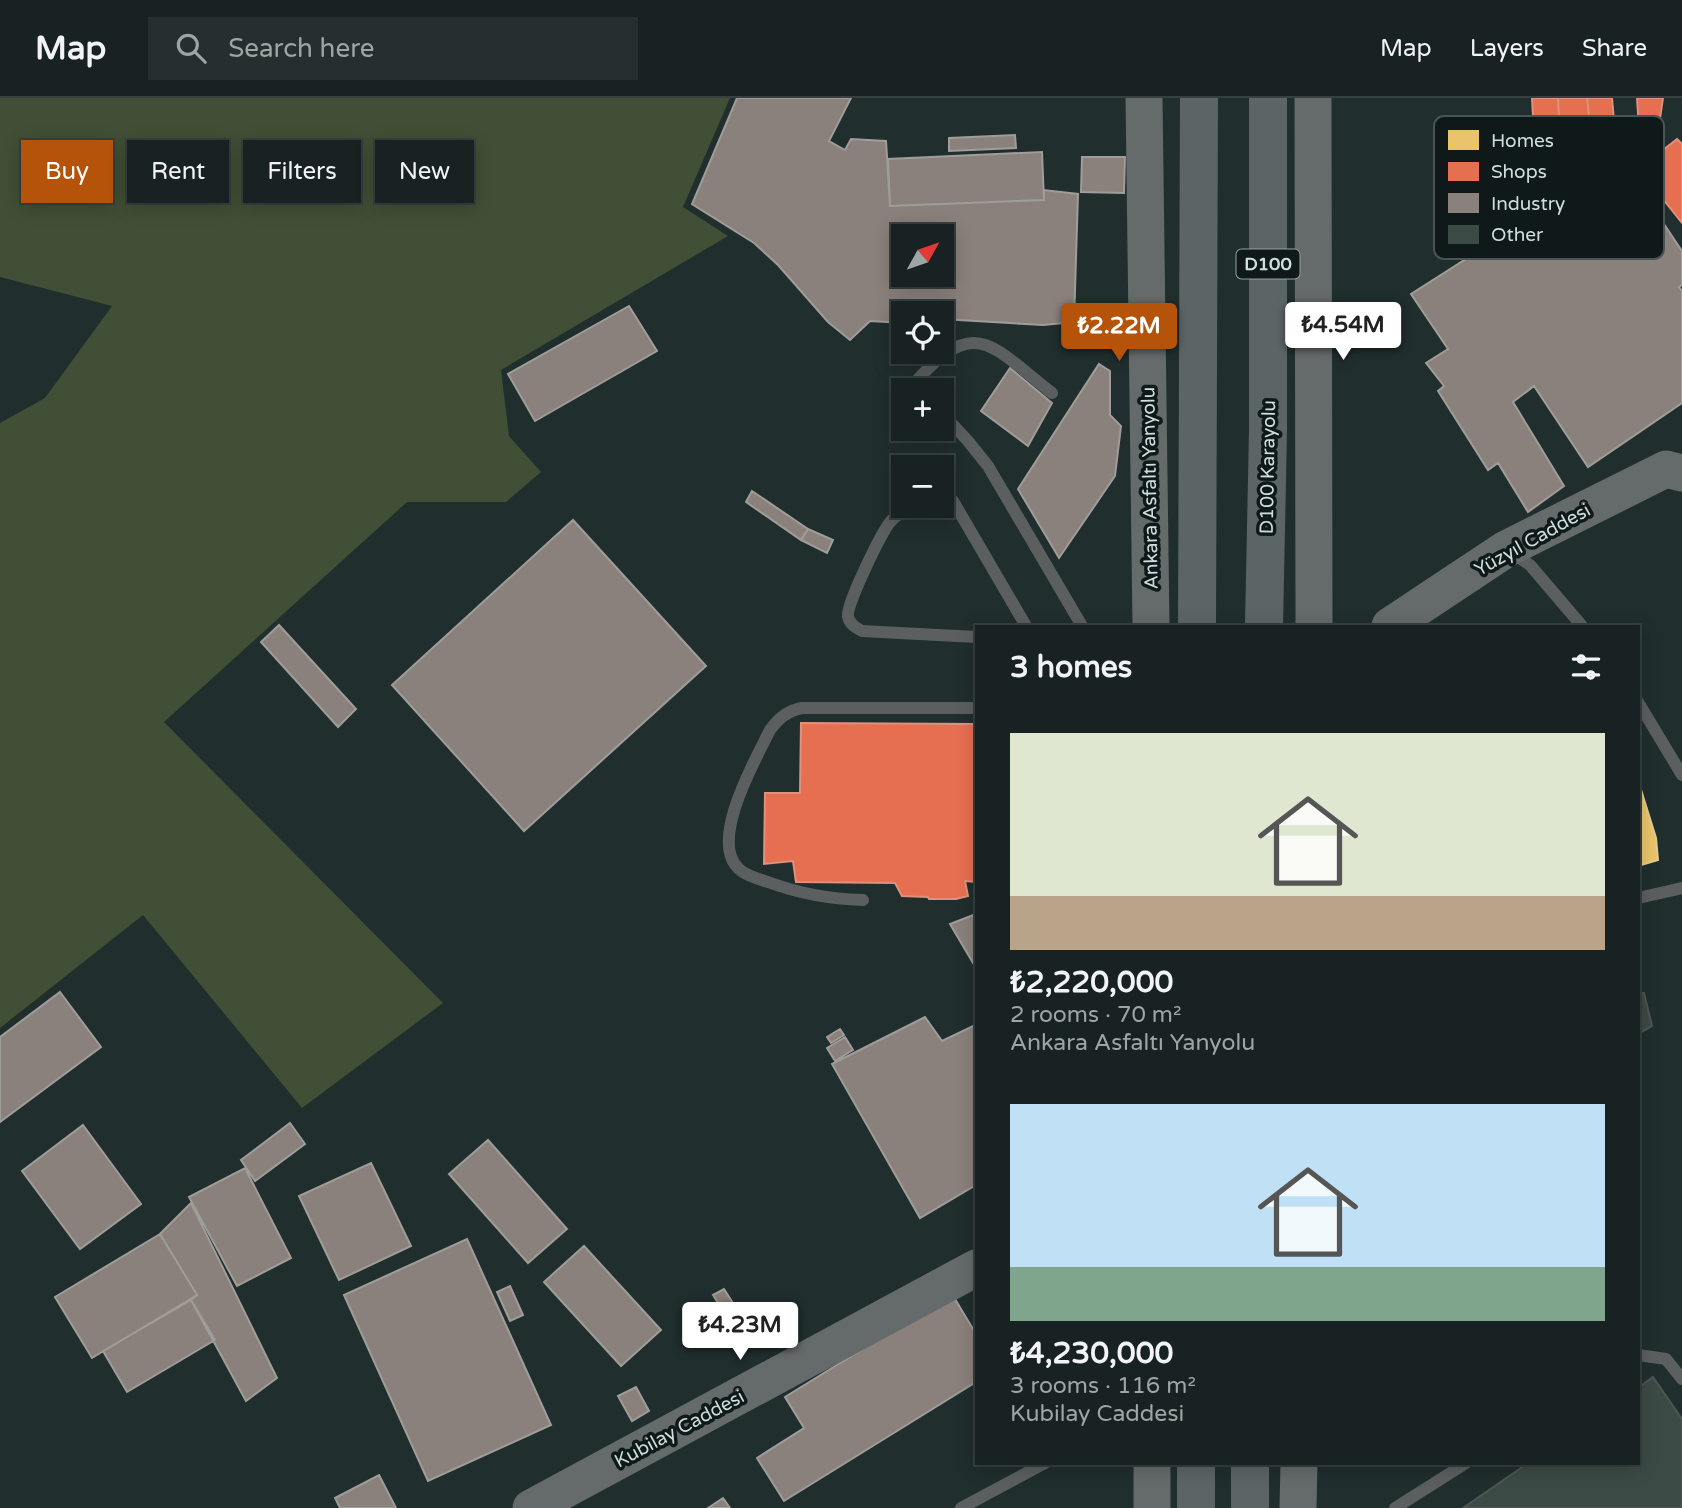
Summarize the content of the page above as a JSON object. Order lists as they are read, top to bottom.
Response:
{
  "streets": {
    "highway": ["D100", "D100 Karayolu"],
    "main road": ["Ankara Asfaltı Yanyolu", "Yüzyıl Caddesi", "Kubilay Caddesi"]
  },
  "crossings": [
    ["D100", "D100 Karayolu"]
  ],
  "legend": [
    "Homes",
    "Shops",
    "Industry",
    "Other"
  ],
  "north": "top right",
  "page": {
    "header": "Map",
    "search": "Search here",
    "nav": ["Map", "Layers", "Share"],
    "chip": [
      "Buy",
      "Rent",
      "Filters",
      "New"
    ],
    "map_buttons": ["+", "−"],
    "price": ["₺4.54M", "₺2.22M", "₺4.23M"],
    "heading": "3 homes",
    "list": [
      {
        "name": "₺2,220,000",
        "note": "2 rooms · 70 m² · Ankara Asfaltı Yanyolu"
      },
      {
        "name": "₺4,230,000",
        "note": "3 rooms · 116 m² · Kubilay Caddesi"
      }
    ]
  }
}
